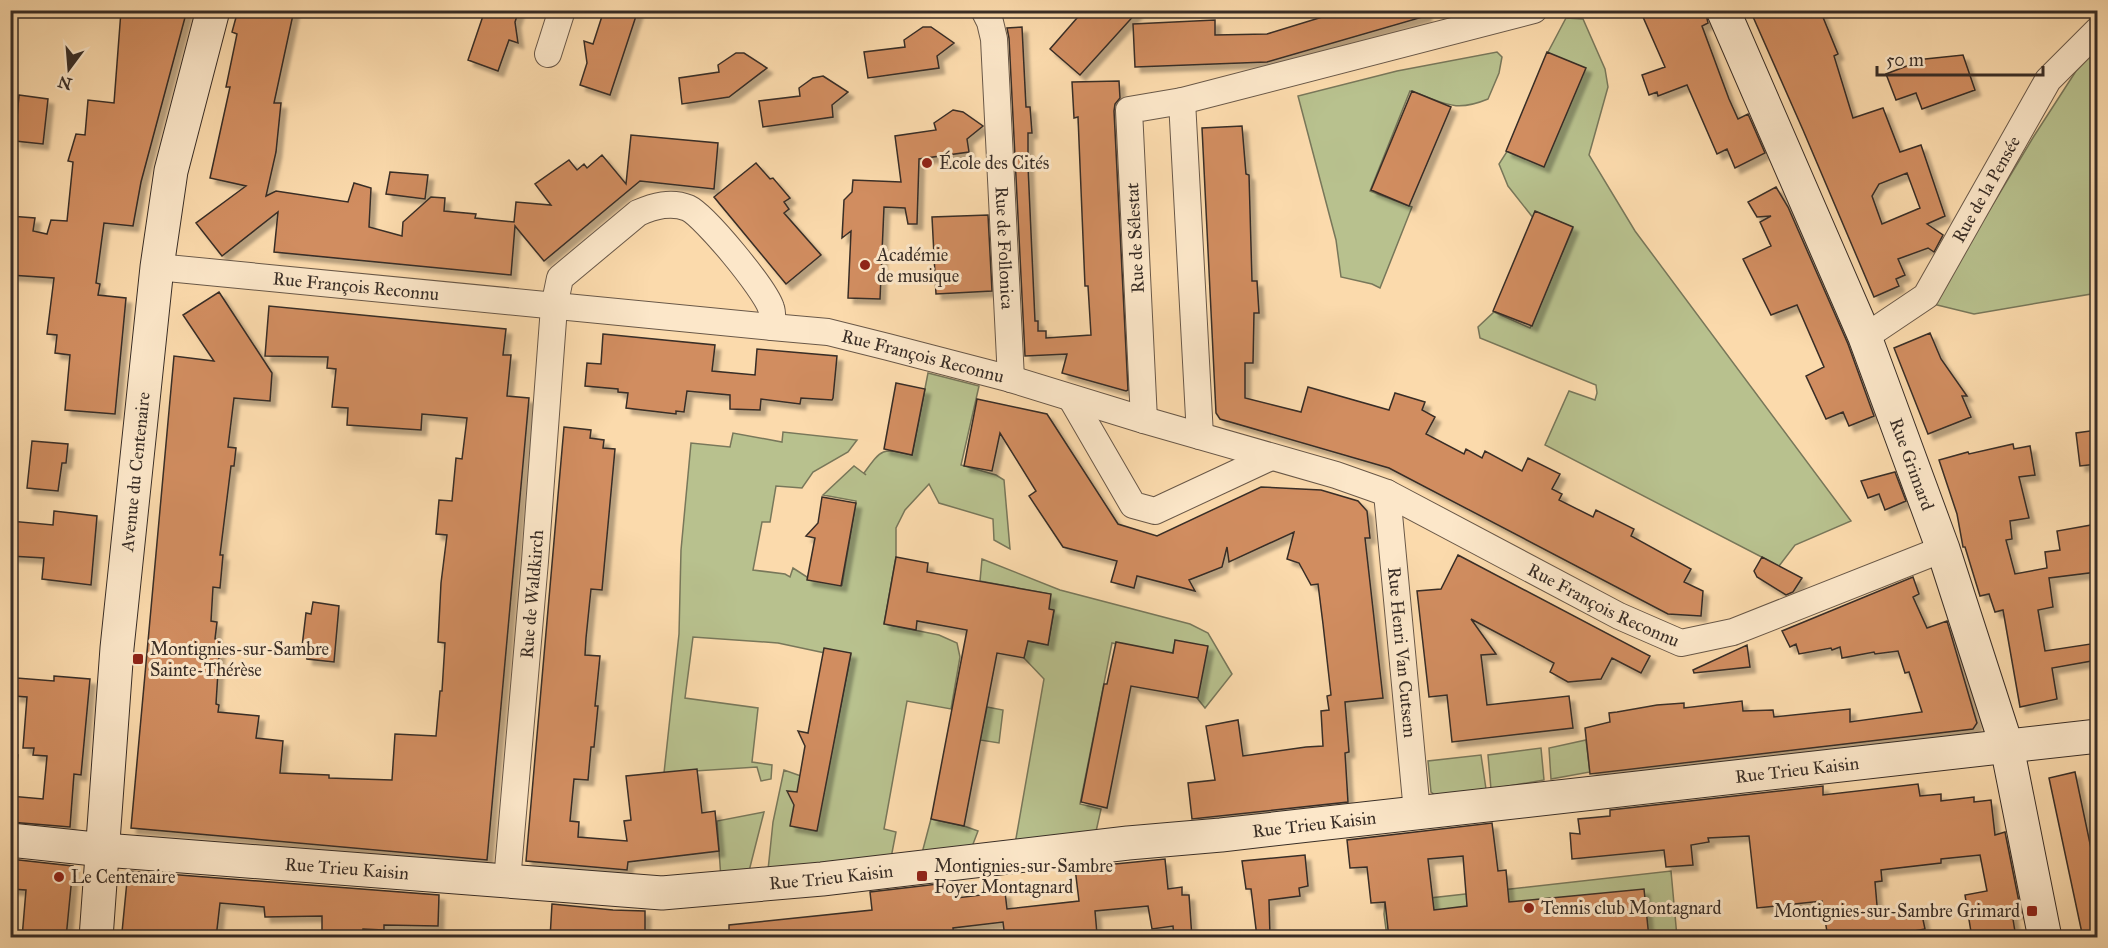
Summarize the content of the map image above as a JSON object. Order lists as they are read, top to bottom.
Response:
{
  "streets": {
    "street": [
      "Rue de la Pensée",
      "Rue de Sélestat",
      "Rue de Follonica",
      "Rue François Reconnu",
      "Rue Grimard",
      "Avenue du Centenaire",
      "Rue de Waldkirch",
      "Rue Henri Van Cutsem",
      "Rue Trieu Kaisin"
    ]
  },
  "crossings": [
    ["Rue de la Pensée", "Rue Grimard"],
    ["Rue de Sélestat", "Rue François Reconnu"],
    ["Rue de Follonica", "Rue François Reconnu"],
    ["Rue François Reconnu", "Rue Grimard"],
    ["Rue François Reconnu", "Avenue du Centenaire"],
    ["Rue François Reconnu", "Rue de Waldkirch"],
    ["Rue François Reconnu", "Rue Henri Van Cutsem"],
    ["Rue Grimard", "Rue Trieu Kaisin"],
    ["Avenue du Centenaire", "Rue Trieu Kaisin"],
    ["Rue de Waldkirch", "Rue Trieu Kaisin"],
    ["Rue Henri Van Cutsem", "Rue Trieu Kaisin"]
  ],
  "places": {
    "other": [
      "École des Cités",
      "Académie de musique",
      "Le Centenaire",
      "Tennis club Montagnard"
    ],
    "transit": ["Montignies-sur-Sambre Sainte-Thérèse", "Montignies-sur-Sambre Foyer Montagnard", "Montignies-sur-Sambre Grimard"]
  },
  "scale_bar": "50 m",
  "north": "bottom"
}
